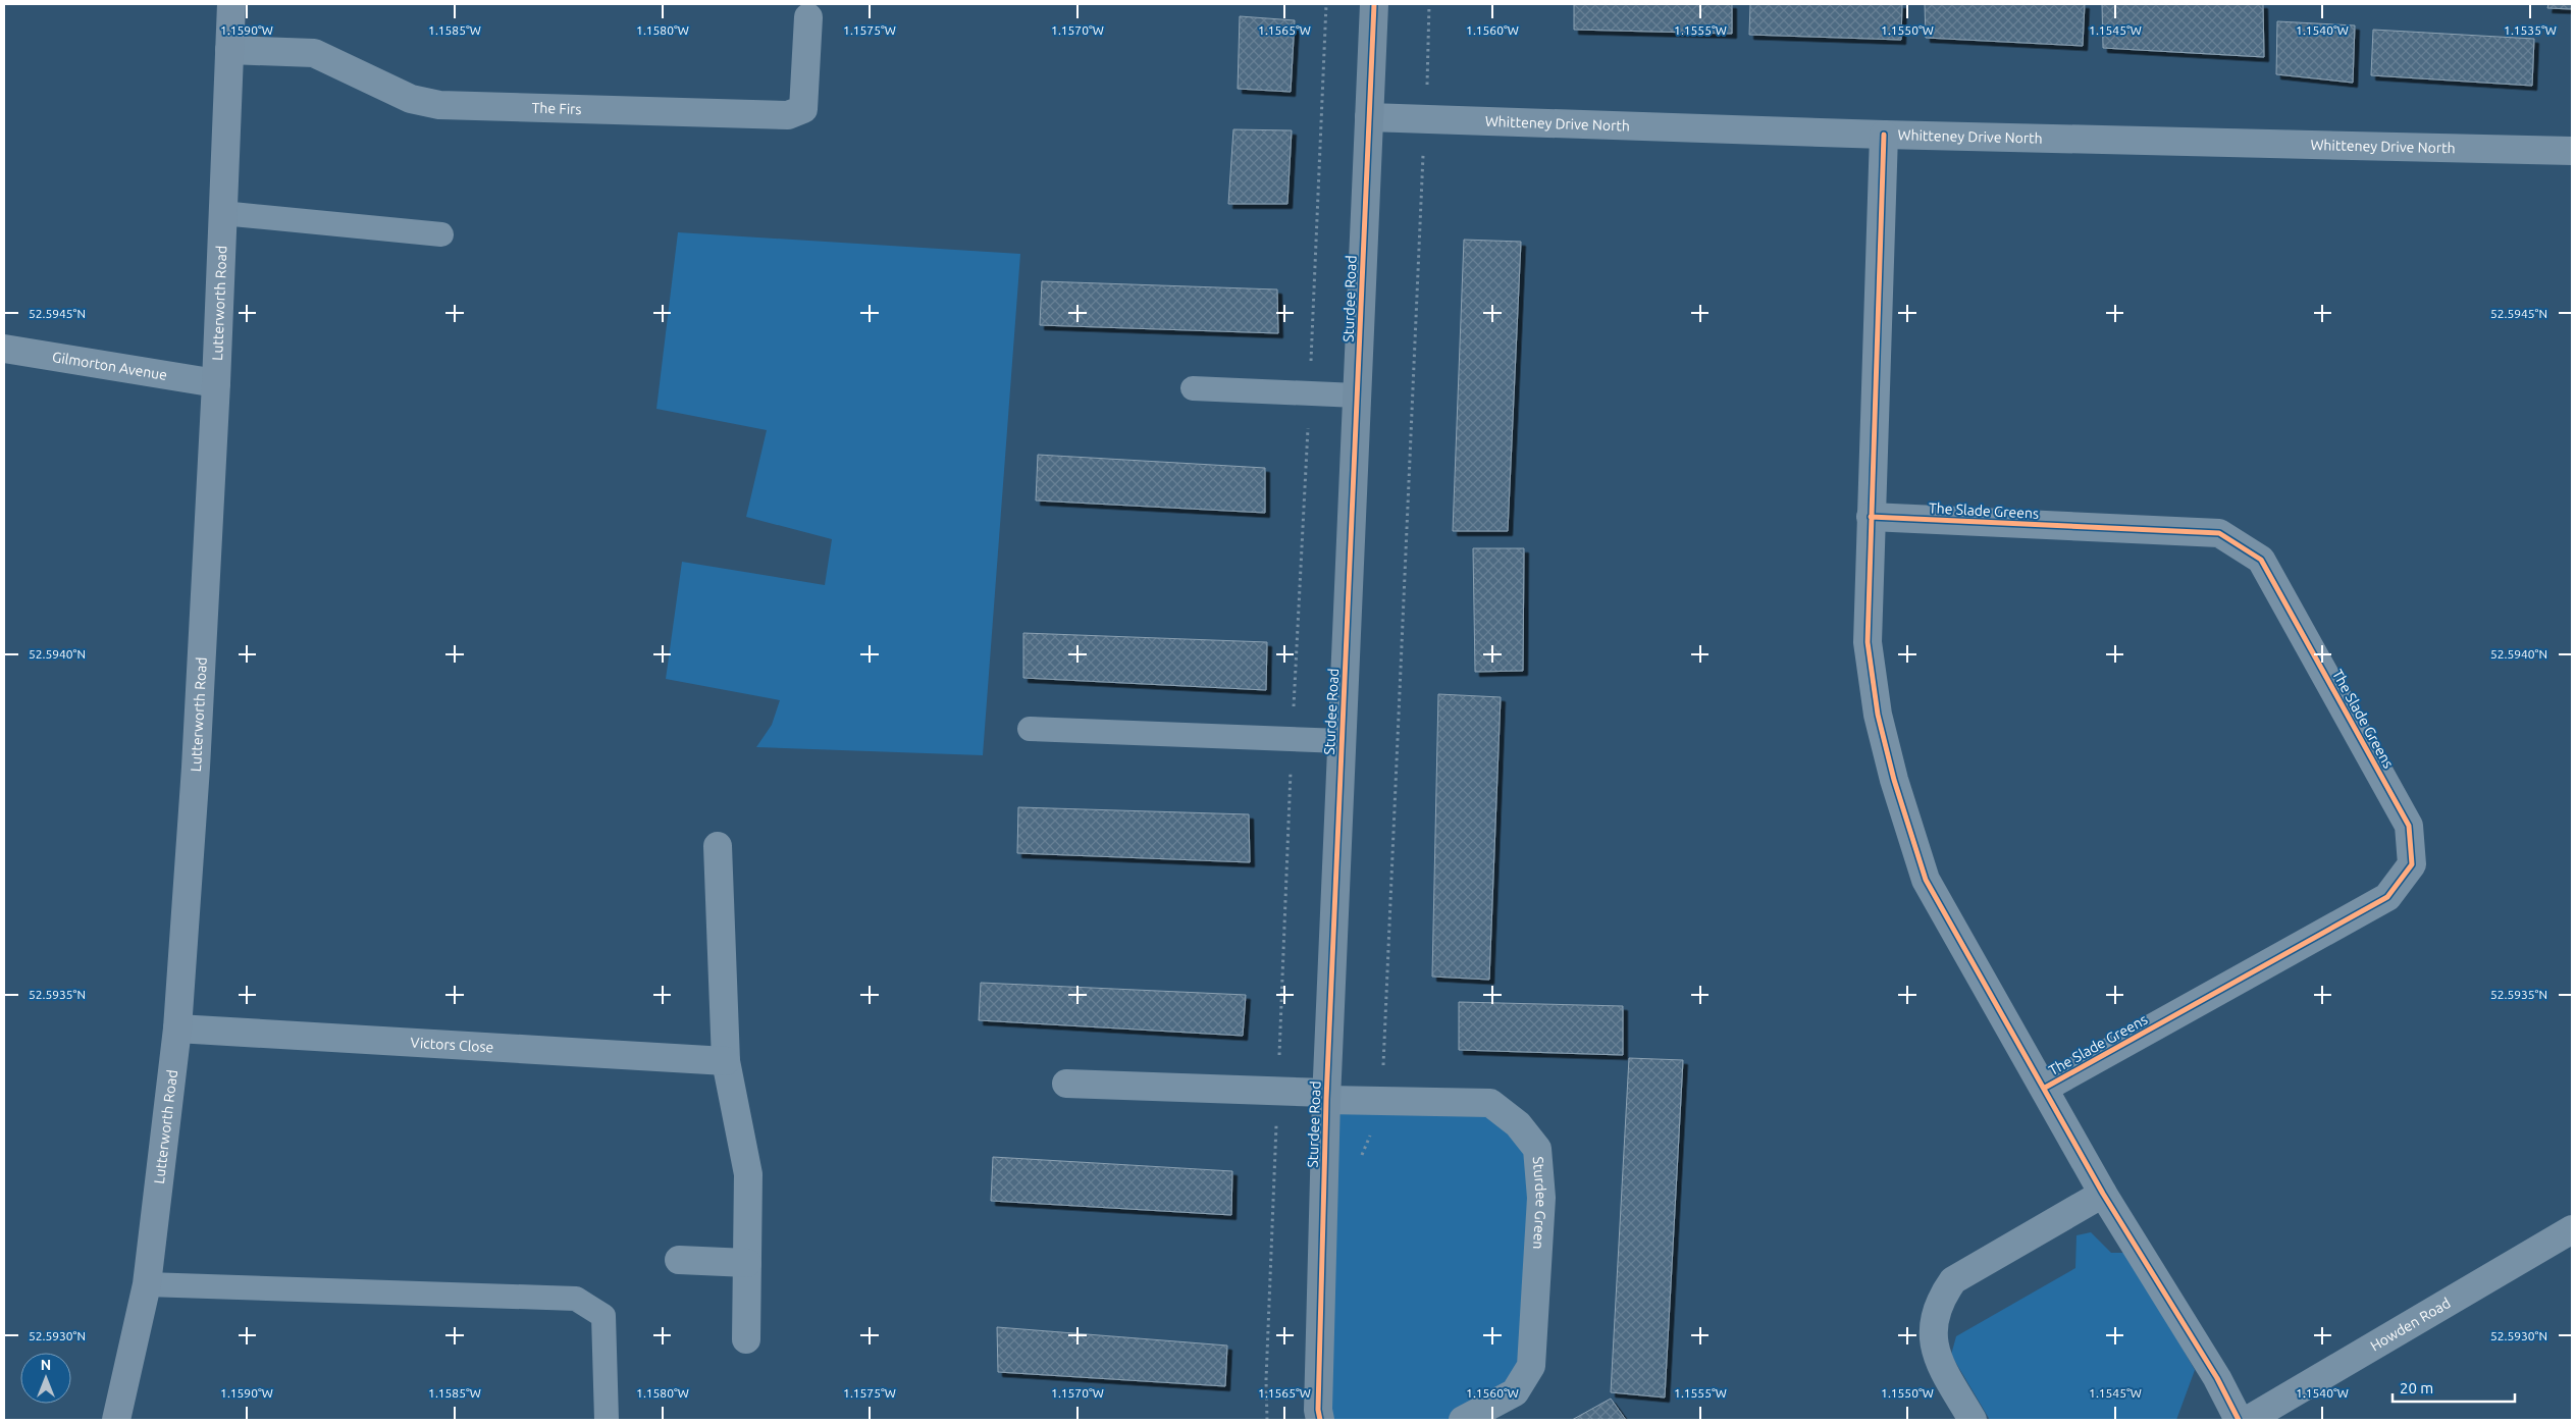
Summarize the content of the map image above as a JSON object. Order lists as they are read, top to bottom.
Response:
{
  "streets": {
    "main road": ["Lutterworth Road"],
    "street": [
      "The Firs",
      "Whitteney Drive North",
      "Sturdee Road",
      "Gilmorton Avenue",
      "The Slade Greens",
      "Victors Close",
      "Sturdee Green",
      "Howden Road"
    ]
  },
  "crossings": [
    ["The Firs", "Lutterworth Road"],
    ["Whitteney Drive North", "Sturdee Road"],
    ["Whitteney Drive North", "The Slade Greens"],
    ["Sturdee Road", "Sturdee Green"],
    ["Lutterworth Road", "Gilmorton Avenue"],
    ["Lutterworth Road", "Victors Close"]
  ],
  "scale_bar": "20 m",
  "north": "top",
  "coordinates": [
    "1.1590°W",
    "1.1585°W",
    "1.1580°W",
    "1.1575°W",
    "1.1570°W",
    "1.1565°W",
    "1.1560°W",
    "1.1555°W",
    "1.1550°W",
    "1.1545°W",
    "1.1540°W",
    "1.1535°W",
    "52.5945°N",
    "52.5940°N",
    "52.5935°N",
    "52.5930°N"
  ]
}
